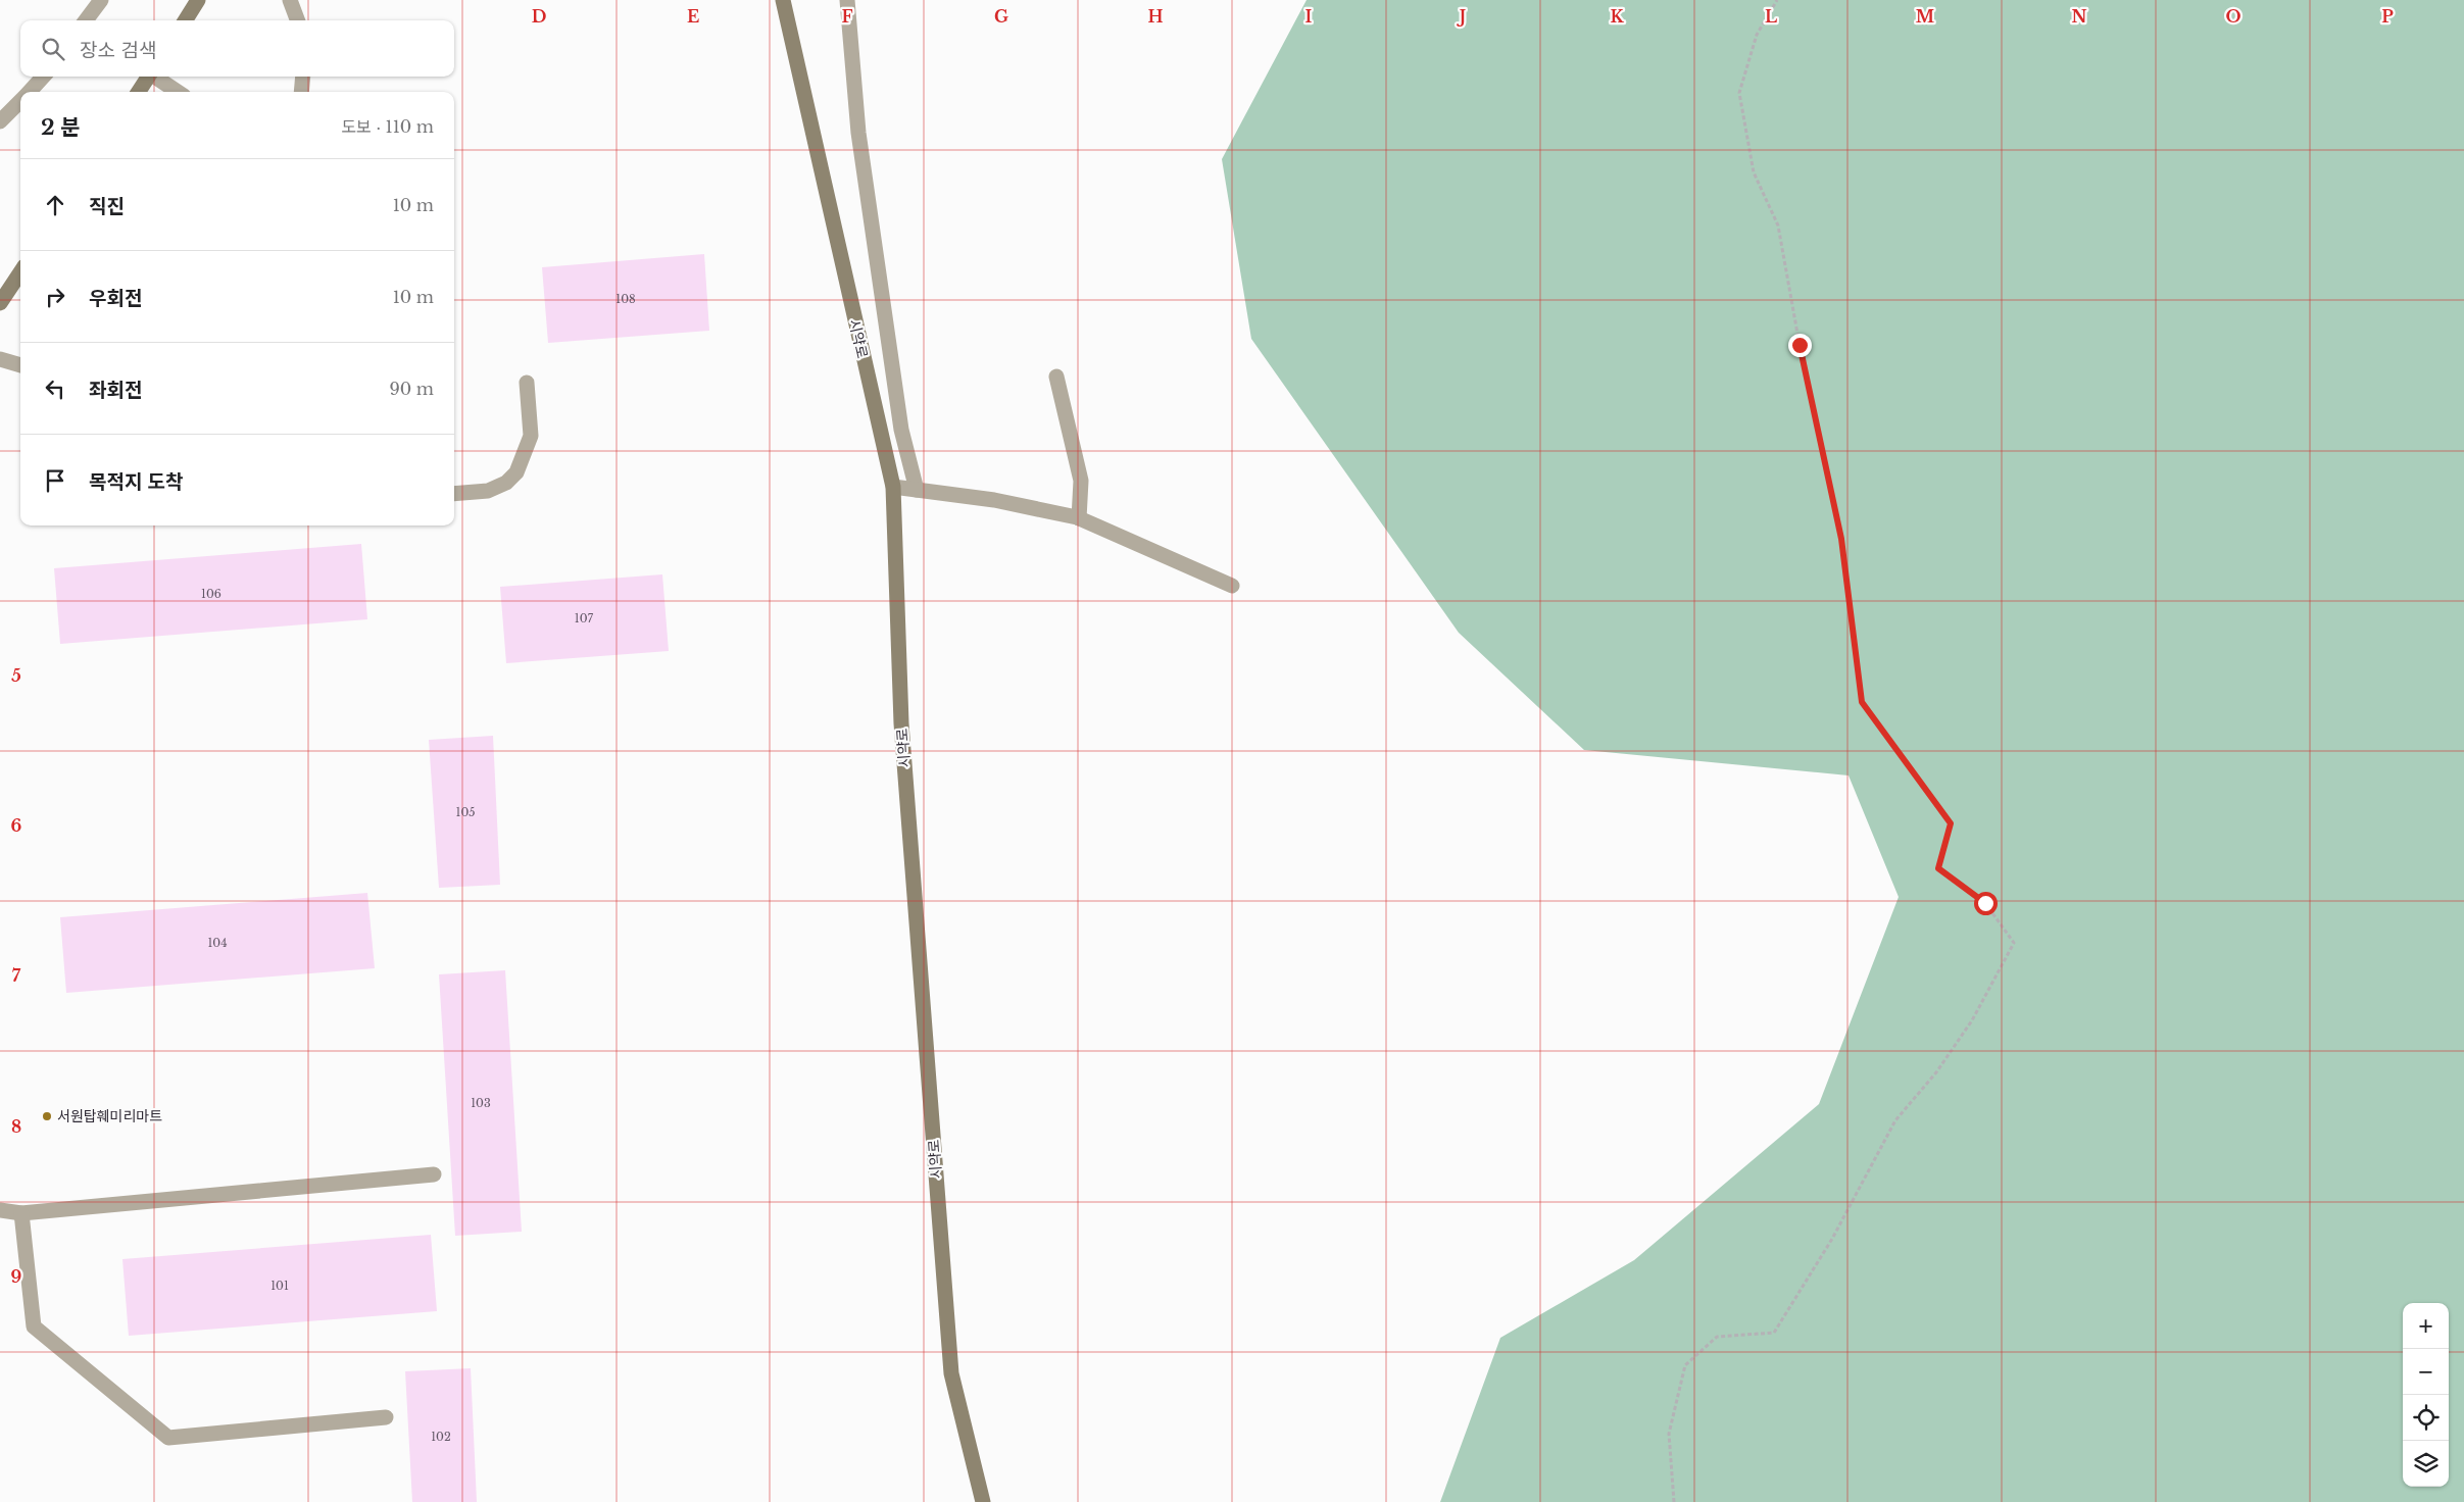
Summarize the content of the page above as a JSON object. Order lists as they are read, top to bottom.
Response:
{
  "streets": {
    "street": ["시약로"]
  },
  "places": ["서원탑훼미리마트"],
  "house_numbers": [
    "108",
    "106",
    "107",
    "105",
    "104",
    "103",
    "101",
    "102"
  ],
  "page": {
    "search": "장소 검색",
    "heading": ["2 분", "도보 · 110 m"],
    "list": [
      ["직진", "10 m"],
      ["우회전", "10 m"],
      ["좌회전", "90 m"],
      "목적지 도착"
    ],
    "map_buttons": ["+", "−"]
  },
  "grid": {
    "columns": [
      "D",
      "E",
      "F",
      "G",
      "H",
      "I",
      "J",
      "K",
      "L",
      "M",
      "N",
      "O",
      "P"
    ],
    "rows": [
      "5",
      "6",
      "7",
      "8",
      "9"
    ]
  }
}
